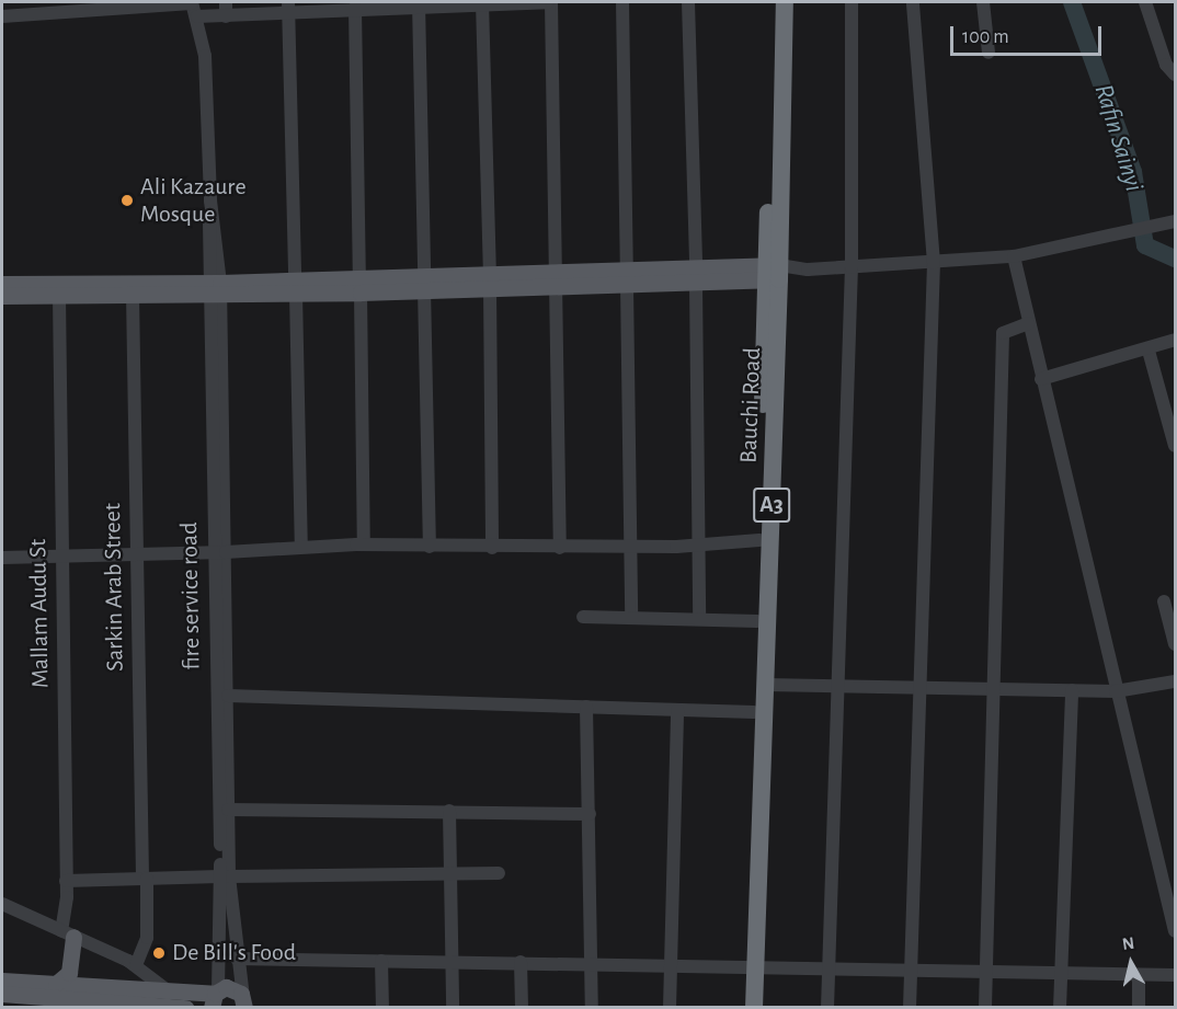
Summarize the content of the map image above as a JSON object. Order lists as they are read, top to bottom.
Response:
{
  "streets": {
    "highway": ["Bauchi Road", "A3"],
    "street": ["Sarkin Arab Street", "fire service road", "Mallam Audu St"]
  },
  "water": ["Rafin Sainyi"],
  "places": ["Ali Kazaure Mosque", "De Bill's Food"],
  "scale_bar": "100 m",
  "north": "top"
}
